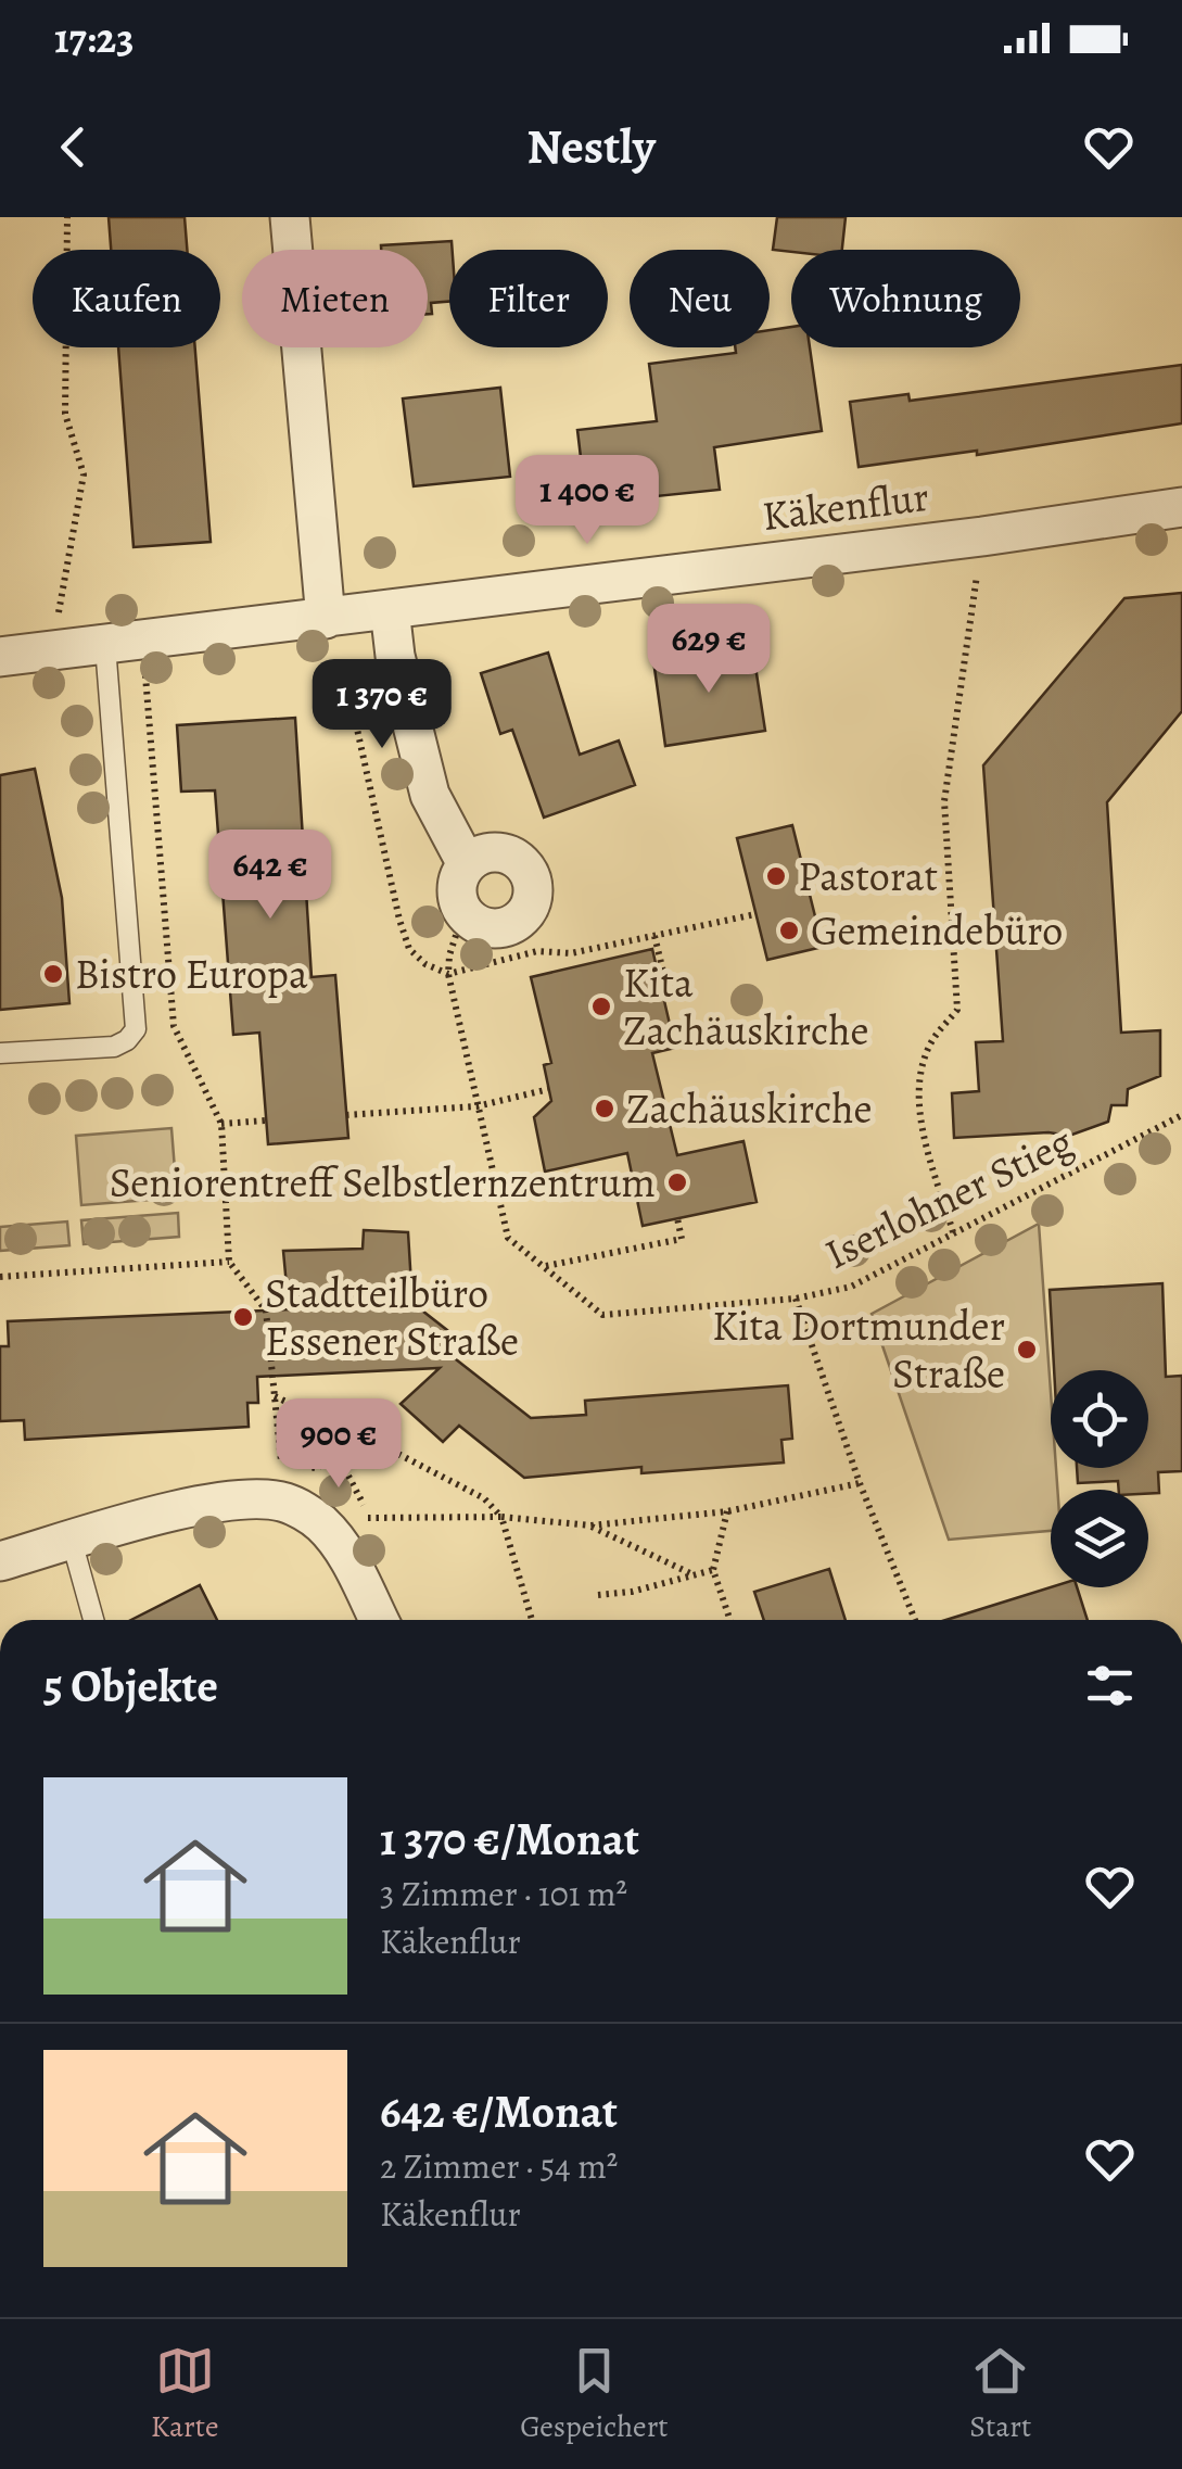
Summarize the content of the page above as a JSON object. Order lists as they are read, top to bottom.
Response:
{
  "streets": {
    "street": ["Käkenflur"],
    "path": ["Iserlohner Stieg"]
  },
  "places": [
    "Pastorat",
    "Gemeindebüro",
    "Bistro Europa",
    "Kita Zachäuskirche",
    "Zachäuskirche",
    "Seniorentreff Selbstlernzentrum",
    "Stadtteilbüro Essener Straße",
    "Kita Dortmunder Straße"
  ],
  "page": {
    "status": "17:23",
    "header": "Nestly",
    "chip": [
      "Kaufen",
      "Mieten",
      "Filter",
      "Neu",
      "Wohnung"
    ],
    "price": [
      "1 400 €",
      "629 €",
      "1 370 €",
      "642 €",
      "900 €"
    ],
    "heading": "5 Objekte",
    "list": [
      {
        "name": "1 370 €/Monat",
        "note": "3 Zimmer · 101 m² · Käkenflur"
      },
      {
        "name": "642 €/Monat",
        "note": "2 Zimmer · 54 m² · Käkenflur"
      }
    ],
    "tabs": ["Karte", "Gespeichert", "Start"]
  }
}
